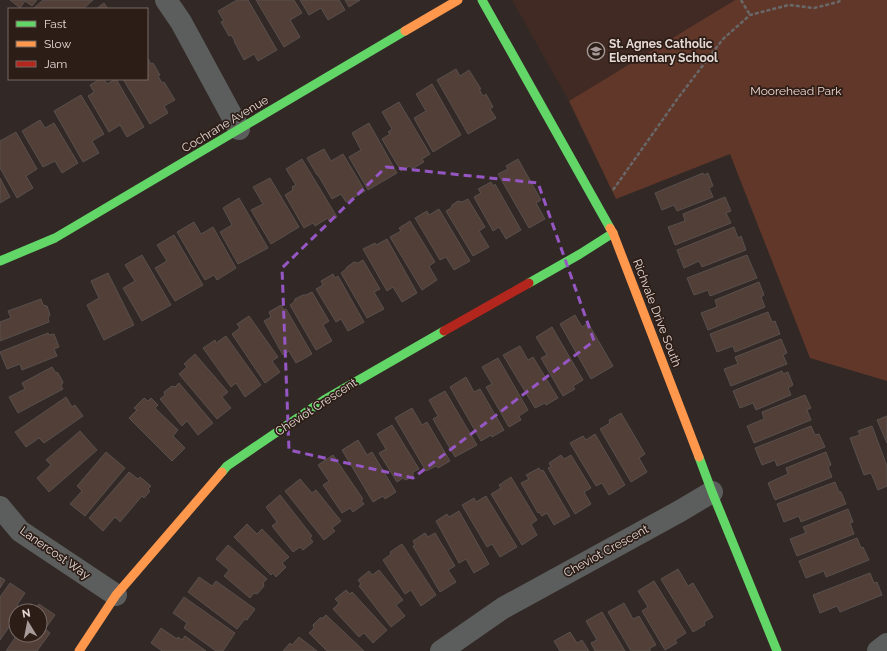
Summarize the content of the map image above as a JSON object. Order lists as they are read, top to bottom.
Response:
{
  "streets": {
    "street": [
      "Cochrane Avenue",
      "Richvale Drive South",
      "Cheviot Crescent",
      "Lanercost Way"
    ]
  },
  "crossings": [
    ["Richvale Drive South", "Cheviot Crescent"],
    ["Cheviot Crescent", "Lanercost Way"]
  ],
  "parks": ["Moorehead Park"],
  "places": {
    "school or university": ["St. Agnes Catholic Elementary School"]
  },
  "legend": ["Fast", "Slow", "Jam"],
  "north": "top"
}
